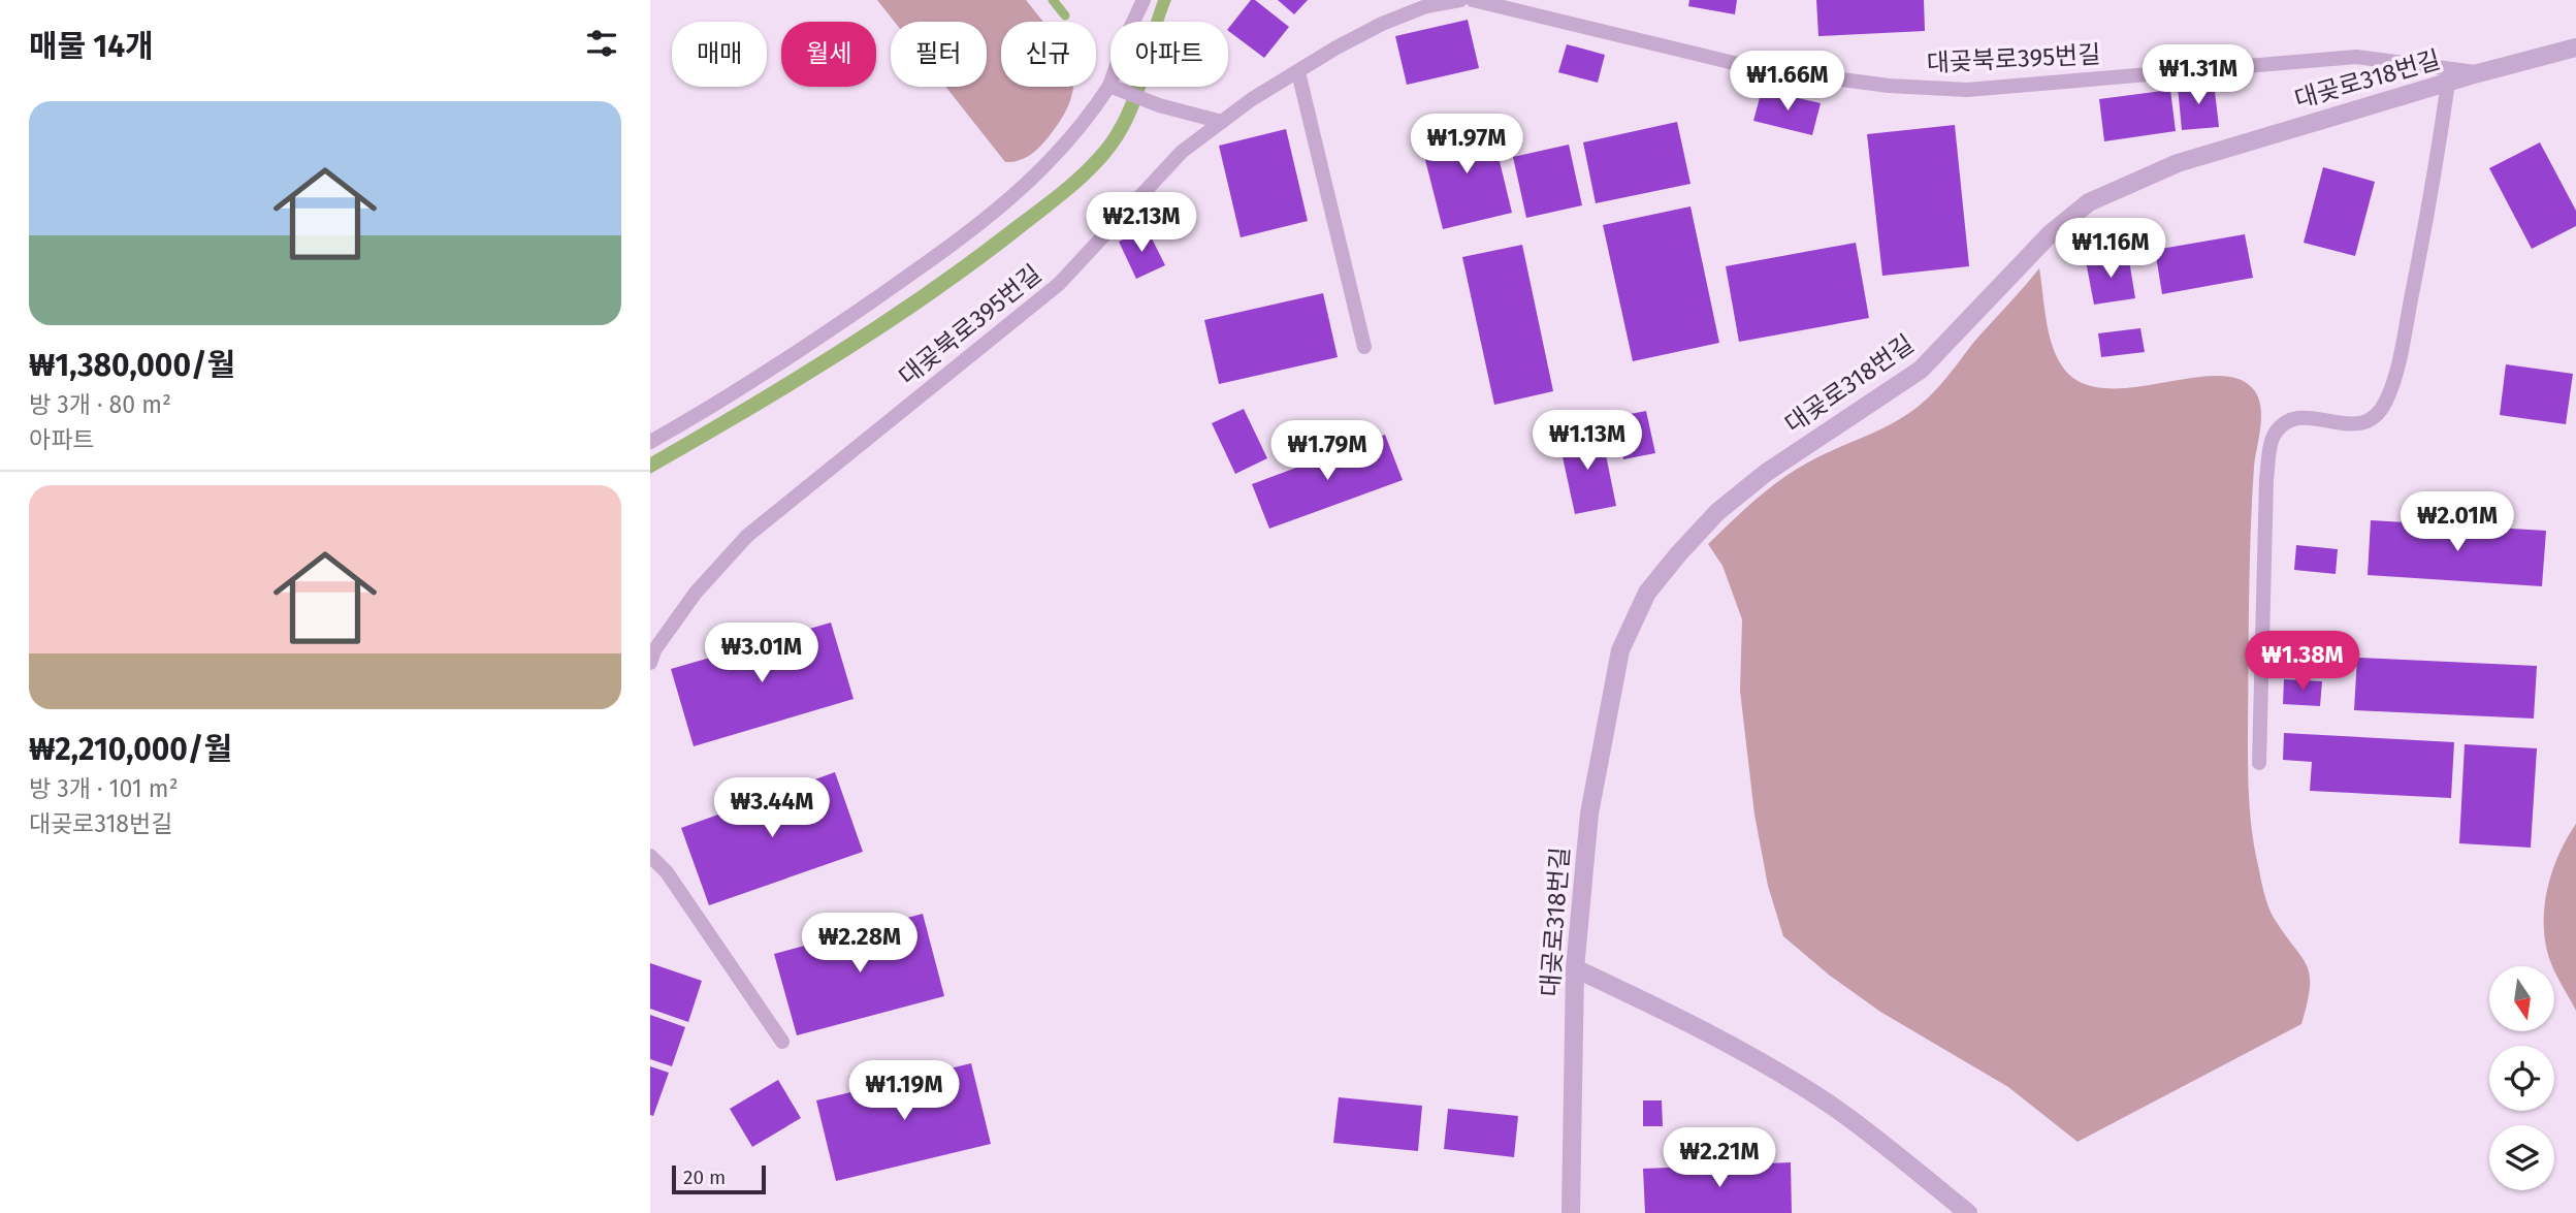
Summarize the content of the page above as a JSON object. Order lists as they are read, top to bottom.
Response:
{
  "streets": {
    "street": ["대곶로318번길"],
    "lane": ["대곶북로395번길"]
  },
  "crossings": [
    ["대곶북로395번길", "대곶로318번길"]
  ],
  "scale_bar": "20 m",
  "north": "bottom",
  "page": {
    "heading": "매물 14개",
    "chip": [
      "매매",
      "월세",
      "필터",
      "신규",
      "아파트"
    ],
    "price": [
      "₩1.31M",
      "₩1.66M",
      "₩1.97M",
      "₩2.13M",
      "₩1.16M",
      "₩1.13M",
      "₩1.79M",
      "₩2.01M",
      "₩3.01M",
      "₩1.38M",
      "₩3.44M",
      "₩2.28M",
      "₩1.19M",
      "₩2.21M"
    ],
    "list": [
      {
        "name": "₩1,380,000/월",
        "note": "방 3개 · 80 m² · 아파트"
      },
      {
        "name": "₩2,210,000/월",
        "note": "방 3개 · 101 m² · 대곶로318번길"
      }
    ],
    "scale": "20 m"
  }
}
